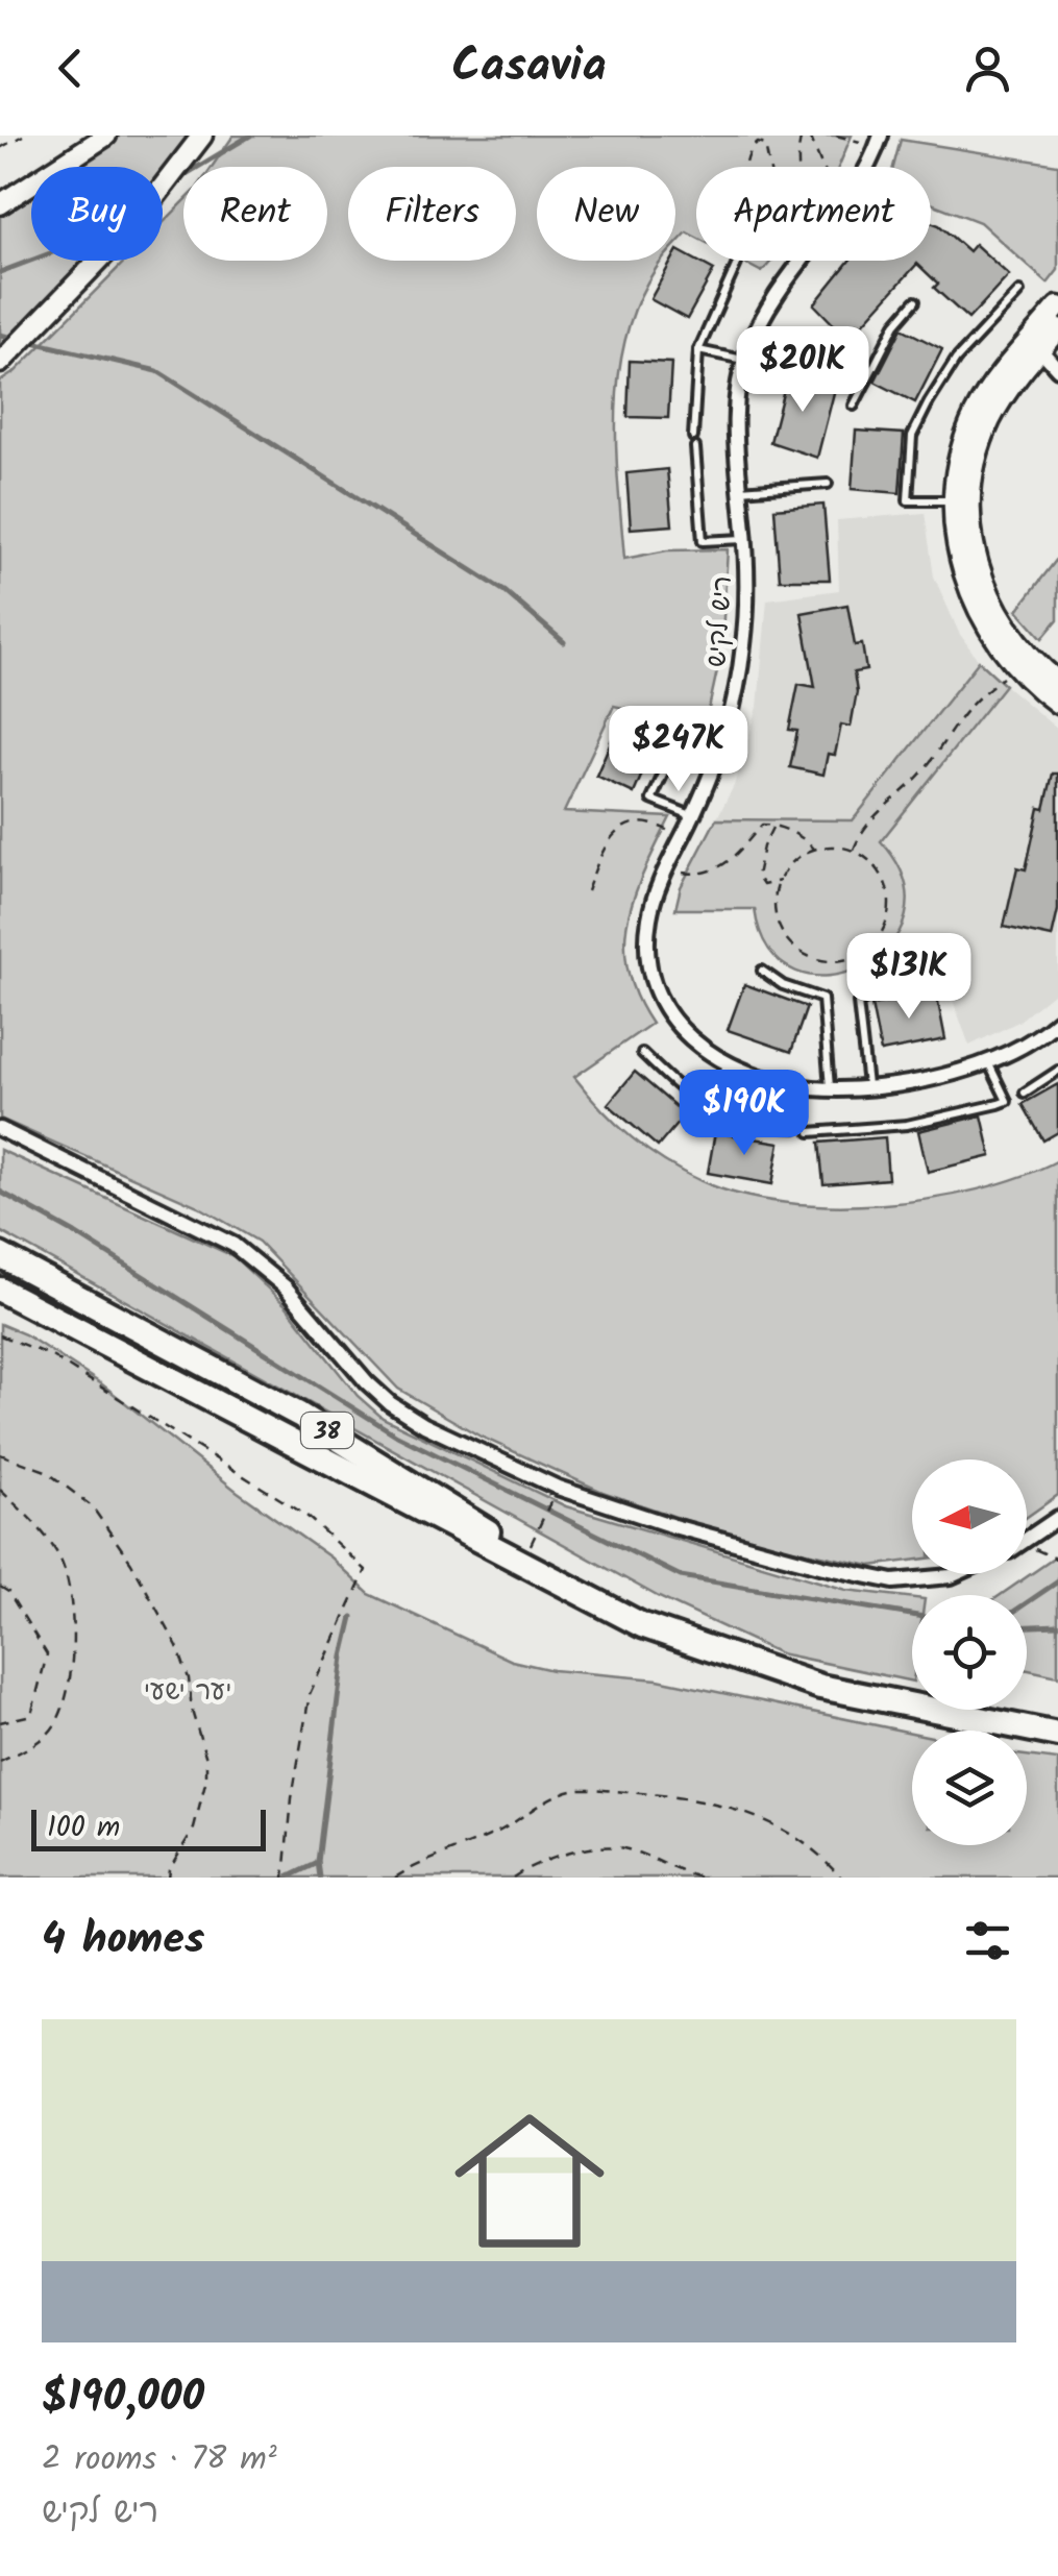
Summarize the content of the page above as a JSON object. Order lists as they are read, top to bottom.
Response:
{
  "streets": {
    "highway": ["38"],
    "street": ["ריש לקיש"]
  },
  "parks": ["יער ישעי"],
  "scale_bar": "100 m",
  "north": "left",
  "page": {
    "header": "Casavia",
    "chip": [
      "Buy",
      "Rent",
      "Filters",
      "New",
      "Apartment"
    ],
    "price": [
      "$201K",
      "$247K",
      "$131K",
      "$190K"
    ],
    "scale": "100 m",
    "heading": "4 homes",
    "list": [
      {
        "name": "$190,000",
        "note": "2 rooms · 78 m² · ריש לקיש"
      }
    ]
  }
}
